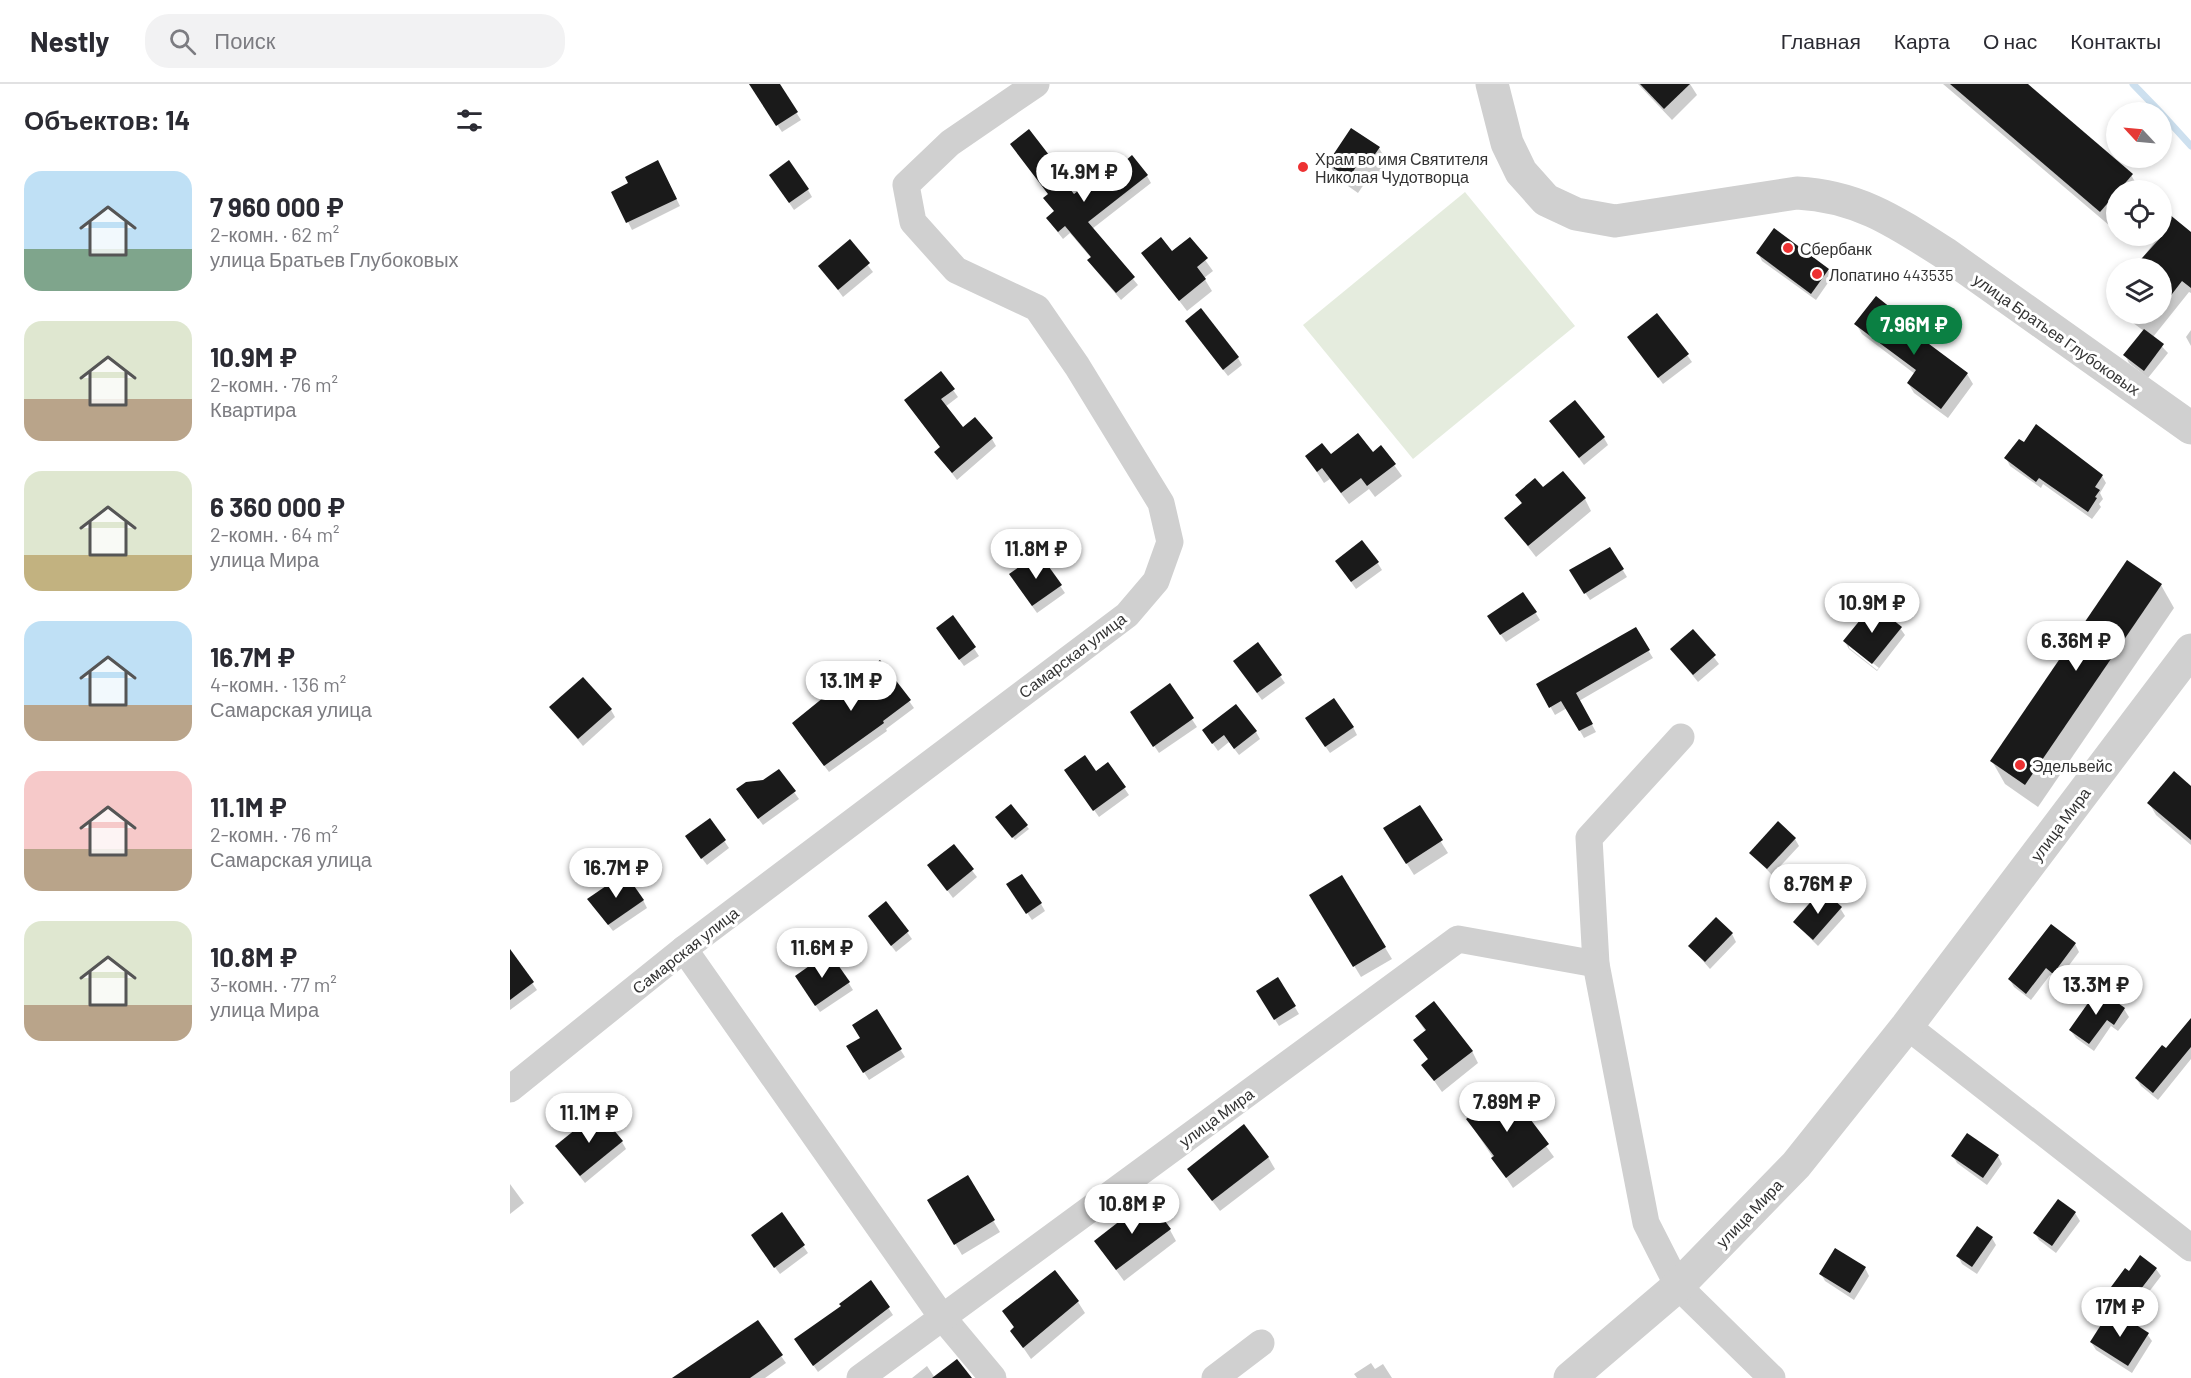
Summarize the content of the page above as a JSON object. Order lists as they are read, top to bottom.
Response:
{
  "streets": {
    "street": ["улица Братьев Глубоковых", "Самарская улица", "улица Мира"]
  },
  "places": [
    "Храм во имя Святителя Николая Чудотворца",
    "Сбербанк",
    "Лопатино 443535",
    "Эдельвейс"
  ],
  "north": "top left",
  "page": {
    "header": "Nestly",
    "search": "Поиск",
    "nav": [
      "Главная",
      "Карта",
      "О нас",
      "Контакты"
    ],
    "heading": "Объектов: 14",
    "price": [
      "14.9M ₽",
      "7.96M ₽",
      "11.8M ₽",
      "10.9M ₽",
      "6.36M ₽",
      "13.1M ₽",
      "16.7M ₽",
      "8.76M ₽",
      "11.6M ₽",
      "13.3M ₽",
      "7.89M ₽",
      "11.1M ₽",
      "10.8M ₽",
      "17M ₽"
    ],
    "list": [
      {
        "name": "7 960 000 ₽",
        "note": "2-комн. · 62 m² · улица Братьев Глубоковых"
      },
      {
        "name": "10.9M ₽",
        "note": "2-комн. · 76 m² · Квартира"
      },
      {
        "name": "6 360 000 ₽",
        "note": "2-комн. · 64 m² · улица Мира"
      },
      {
        "name": "16.7M ₽",
        "note": "4-комн. · 136 m² · Самарская улица"
      },
      {
        "name": "11.1M ₽",
        "note": "2-комн. · 76 m² · Самарская улица"
      },
      {
        "name": "10.8M ₽",
        "note": "3-комн. · 77 m² · улица Мира"
      }
    ]
  }
}
